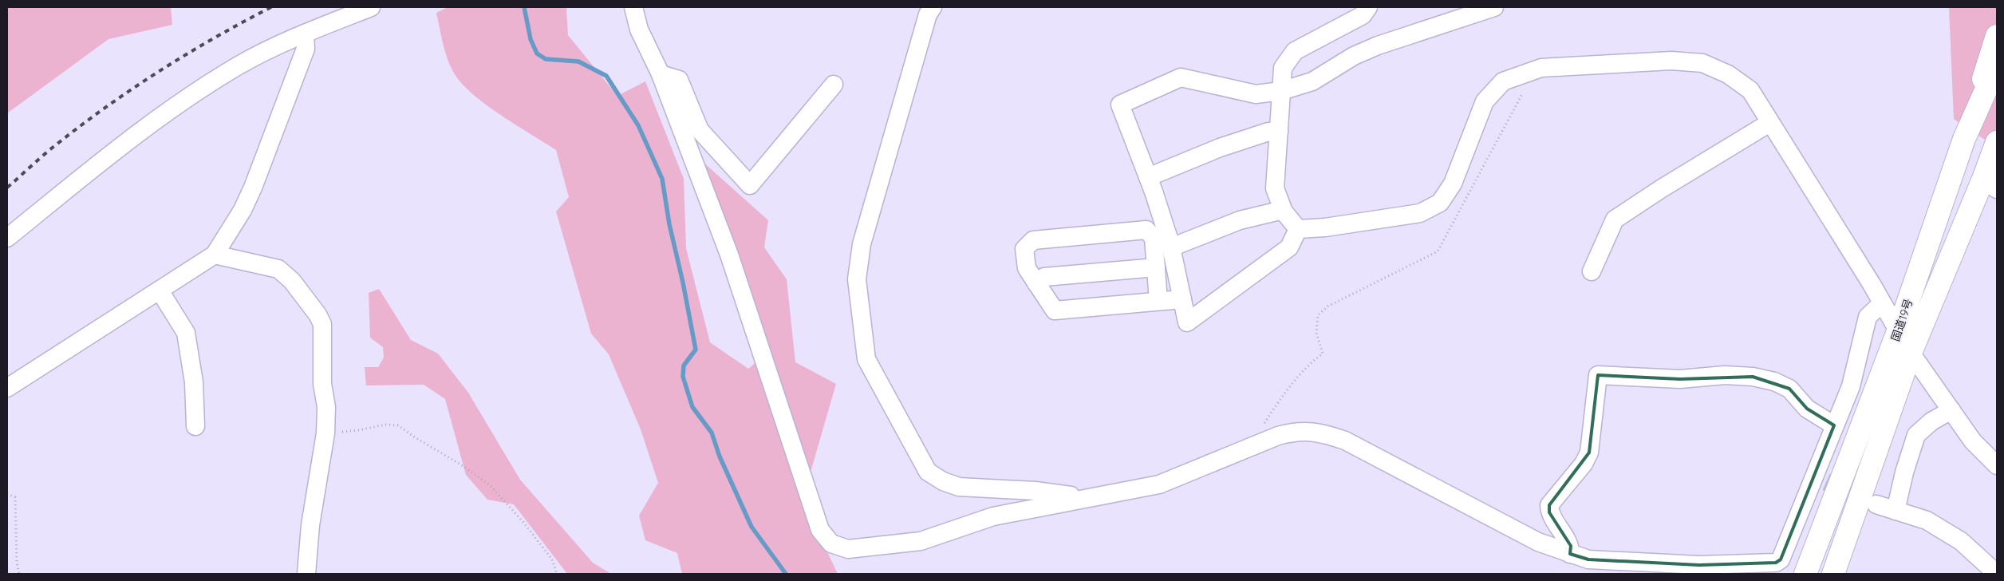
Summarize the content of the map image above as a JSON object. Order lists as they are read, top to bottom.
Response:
{
  "streets": {
    "highway": ["国道19号"]
  }
}
